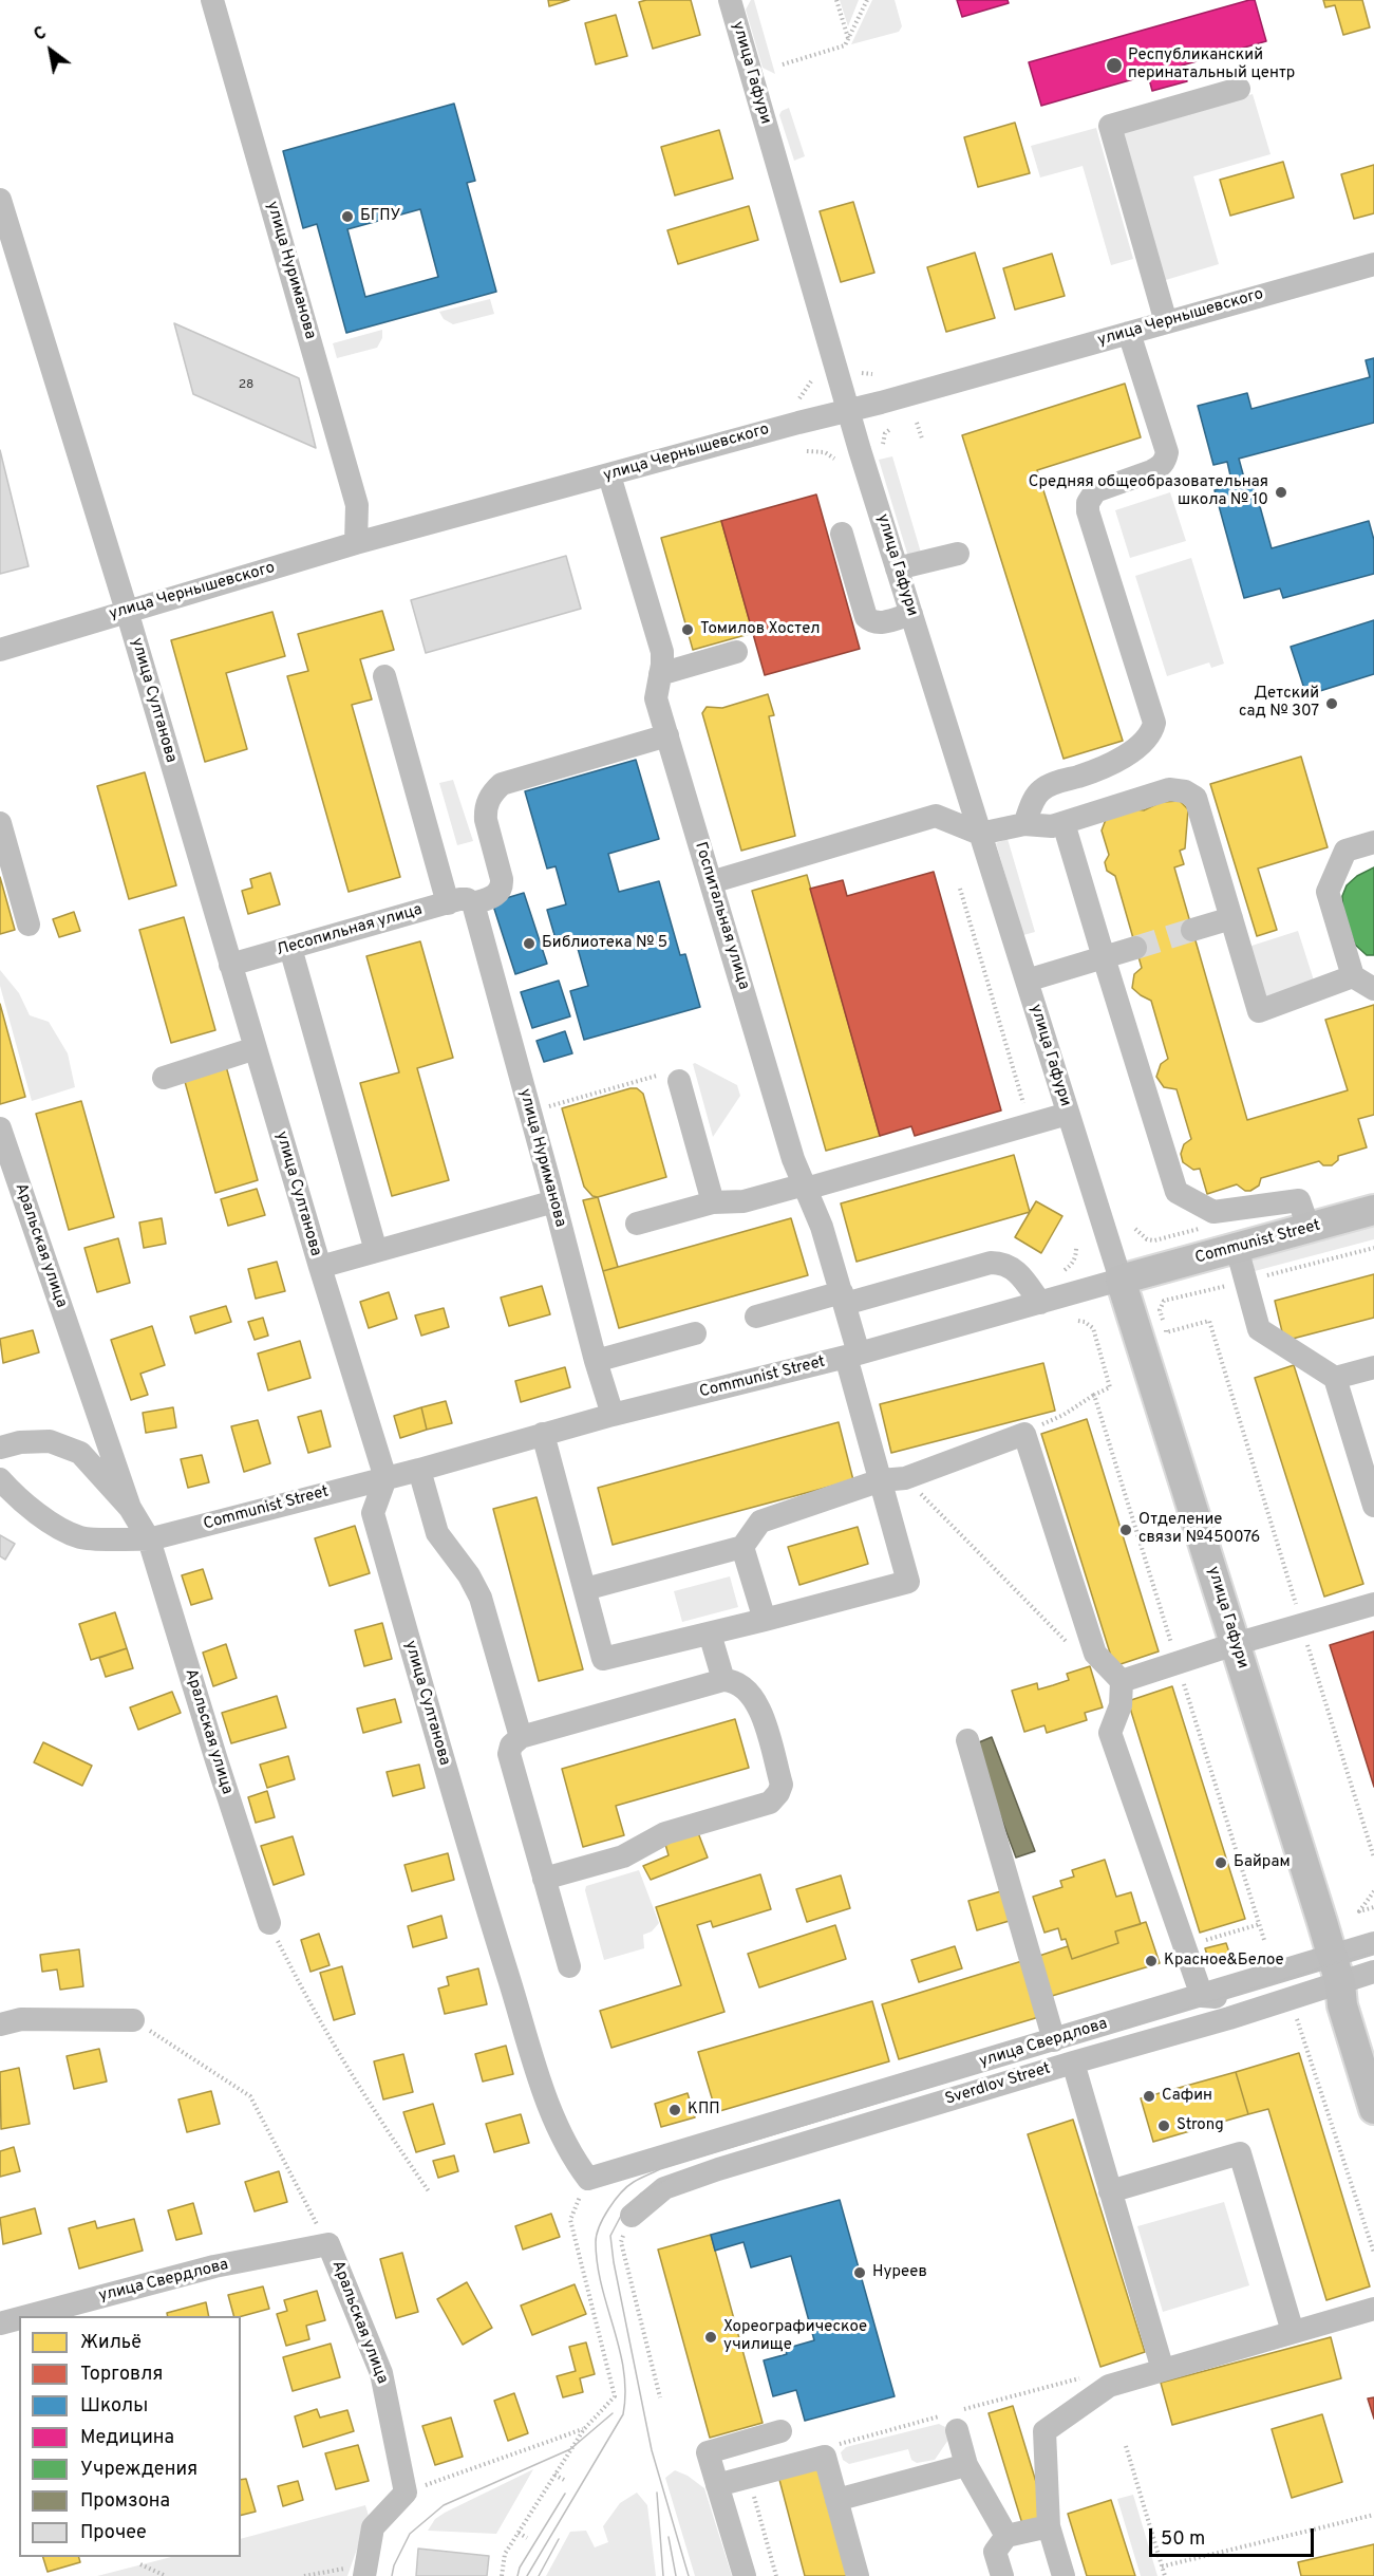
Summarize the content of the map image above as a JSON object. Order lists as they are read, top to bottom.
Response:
{
  "streets": {
    "main road": ["улица Гафури", "Communist Street"],
    "street": [
      "улица Нуриманова",
      "улица Чернышевского",
      "улица Султанова",
      "Госпитальная улица",
      "Лесопильная улица",
      "Аральская улица",
      "улица Свердлова",
      "Sverdlov Street"
    ]
  },
  "crossings": [
    ["улица Гафури", "улица Чернышевского"],
    ["улица Гафури", "Communist Street"],
    ["улица Гафури", "улица Свердлова"],
    ["улица Гафури", "Sverdlov Street"],
    ["улица Нуриманова", "улица Чернышевского"],
    ["улица Нуриманова", "Лесопильная улица"],
    ["улица Нуриманова", "Communist Street"],
    ["улица Чернышевского", "улица Султанова"],
    ["улица Чернышевского", "Госпитальная улица"],
    ["улица Султанова", "Лесопильная улица"],
    ["улица Султанова", "Communist Street"],
    ["улица Султанова", "улица Свердлова"],
    ["Госпитальная улица", "Лесопильная улица"],
    ["Госпитальная улица", "Communist Street"],
    ["Communist Street", "Аральская улица"],
    ["Аральская улица", "улица Свердлова"],
    ["улица Свердлова", "Sverdlov Street"]
  ],
  "places": [
    "Республиканский перинатальный центр",
    "БГПУ",
    "Средняя общеобразовательная школа № 10",
    "Томилов Хостел",
    "Детский сад № 307",
    "Библиотека № 5",
    "Отделение связи №450076",
    "Байрам",
    "Красное&Белое",
    "Сафин",
    "КПП",
    "Strong",
    "Нуреев",
    "Хореографическое училище"
  ],
  "house_numbers": ["28"],
  "legend": [
    "Жильё",
    "Торговля",
    "Школы",
    "Медицина",
    "Учреждения",
    "Промзона",
    "Прочее"
  ],
  "scale_bar": "50 m",
  "north": "top left"
}
